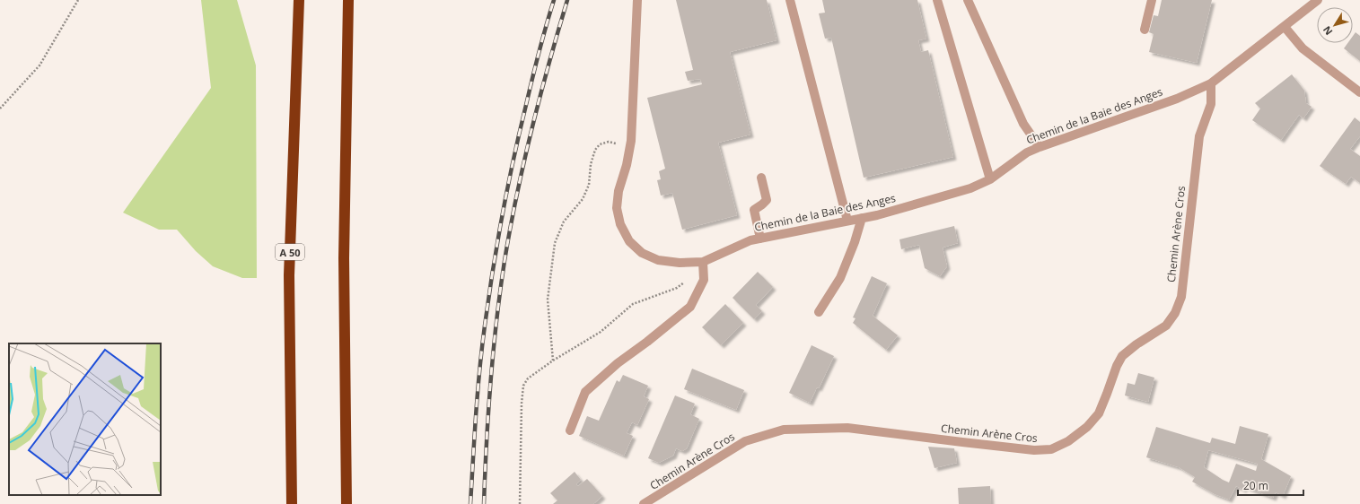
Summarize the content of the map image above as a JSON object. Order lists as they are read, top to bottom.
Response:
{
  "streets": {
    "highway": ["A 50"],
    "street": ["Chemin de la Baie des Anges", "Chemin Arène Cros"]
  },
  "crossings": [
    ["Chemin de la Baie des Anges", "Chemin Arène Cros"]
  ],
  "scale_bar": "20 m",
  "north": "bottom left"
}
